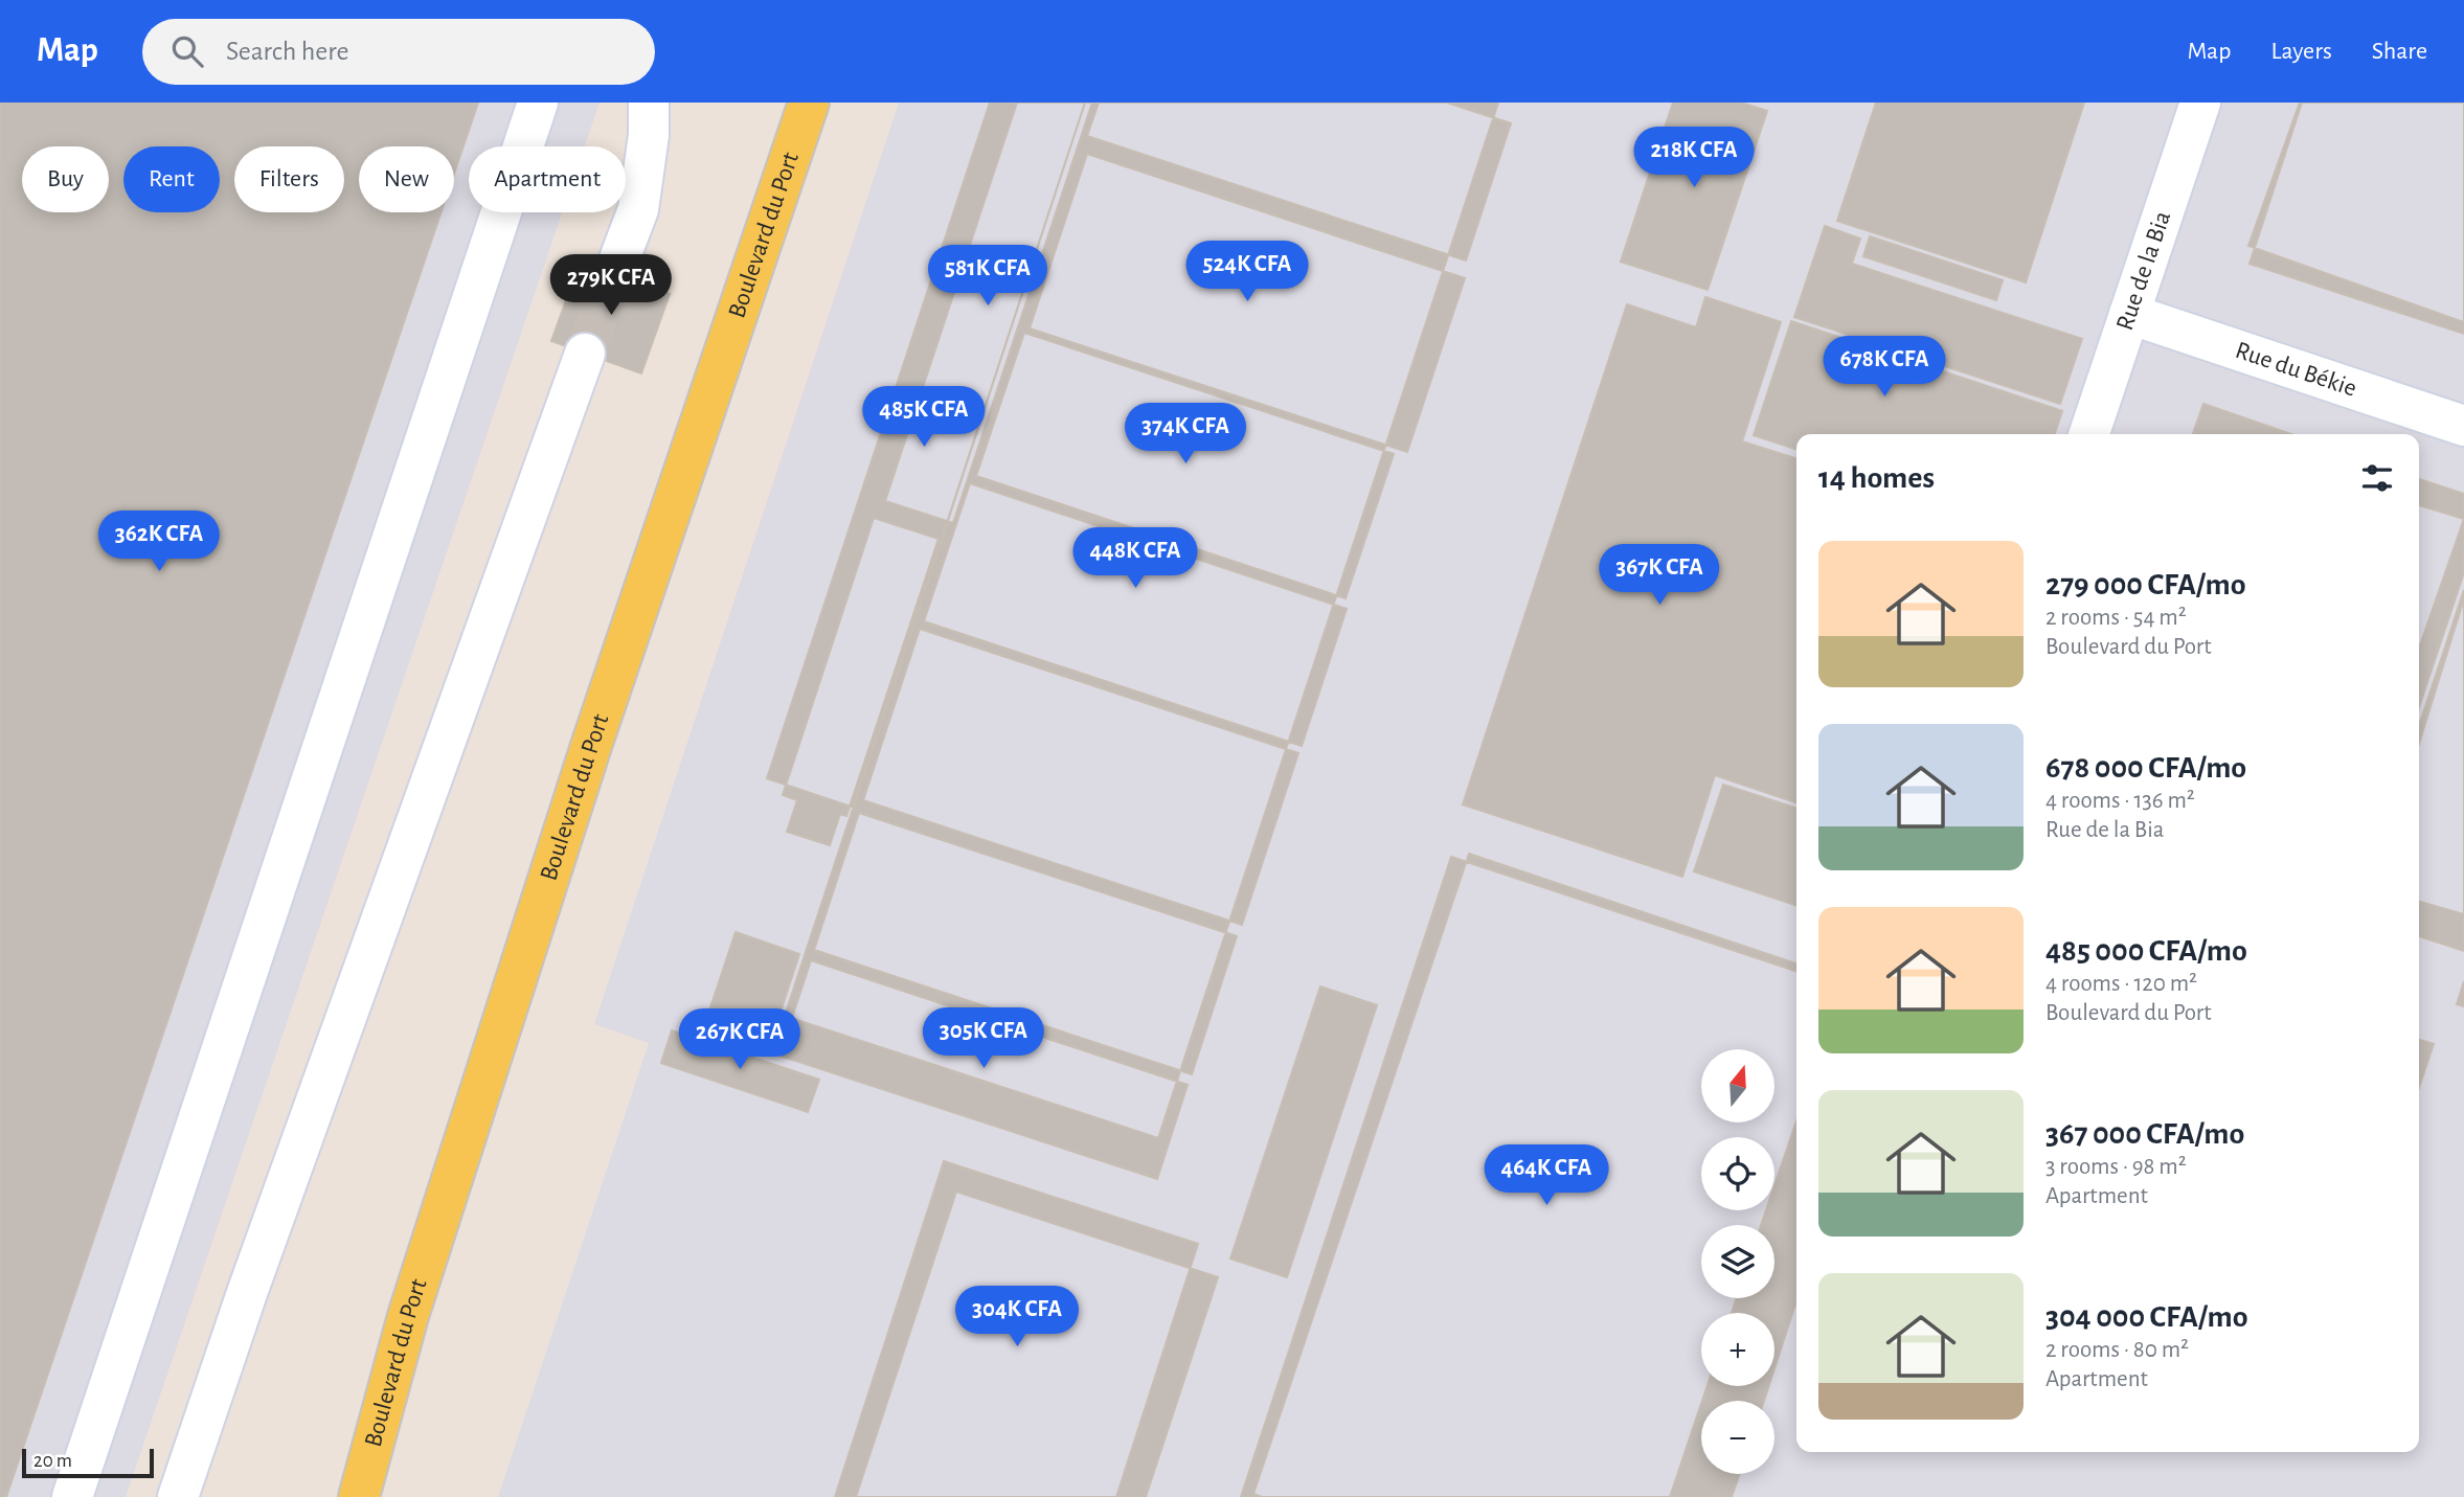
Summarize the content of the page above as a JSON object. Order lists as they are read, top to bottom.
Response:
{
  "streets": {
    "main road": ["Boulevard du Port"],
    "street": ["Rue de la Bia", "Rue du Békie"]
  },
  "crossings": [
    ["Rue de la Bia", "Rue du Békie"]
  ],
  "scale_bar": "20 m",
  "north": "top",
  "page": {
    "header": "Map",
    "search": "Search here",
    "nav": ["Map", "Layers", "Share"],
    "price": [
      "218K CFA",
      "524K CFA",
      "581K CFA",
      "279K CFA",
      "678K CFA",
      "485K CFA",
      "374K CFA",
      "362K CFA",
      "448K CFA",
      "367K CFA",
      "305K CFA",
      "267K CFA",
      "464K CFA",
      "304K CFA"
    ],
    "chip": [
      "Buy",
      "Rent",
      "Filters",
      "New",
      "Apartment"
    ],
    "heading": "14 homes",
    "list": [
      {
        "name": "279 000 CFA/mo",
        "note": "2 rooms · 54 m² · Boulevard du Port"
      },
      {
        "name": "678 000 CFA/mo",
        "note": "4 rooms · 136 m² · Rue de la Bia"
      },
      {
        "name": "485 000 CFA/mo",
        "note": "4 rooms · 120 m² · Boulevard du Port"
      },
      {
        "name": "367 000 CFA/mo",
        "note": "3 rooms · 98 m² · Apartment"
      },
      {
        "name": "304 000 CFA/mo",
        "note": "2 rooms · 80 m² · Apartment"
      }
    ],
    "map_buttons": ["+", "−"],
    "scale": "20 m"
  }
}
